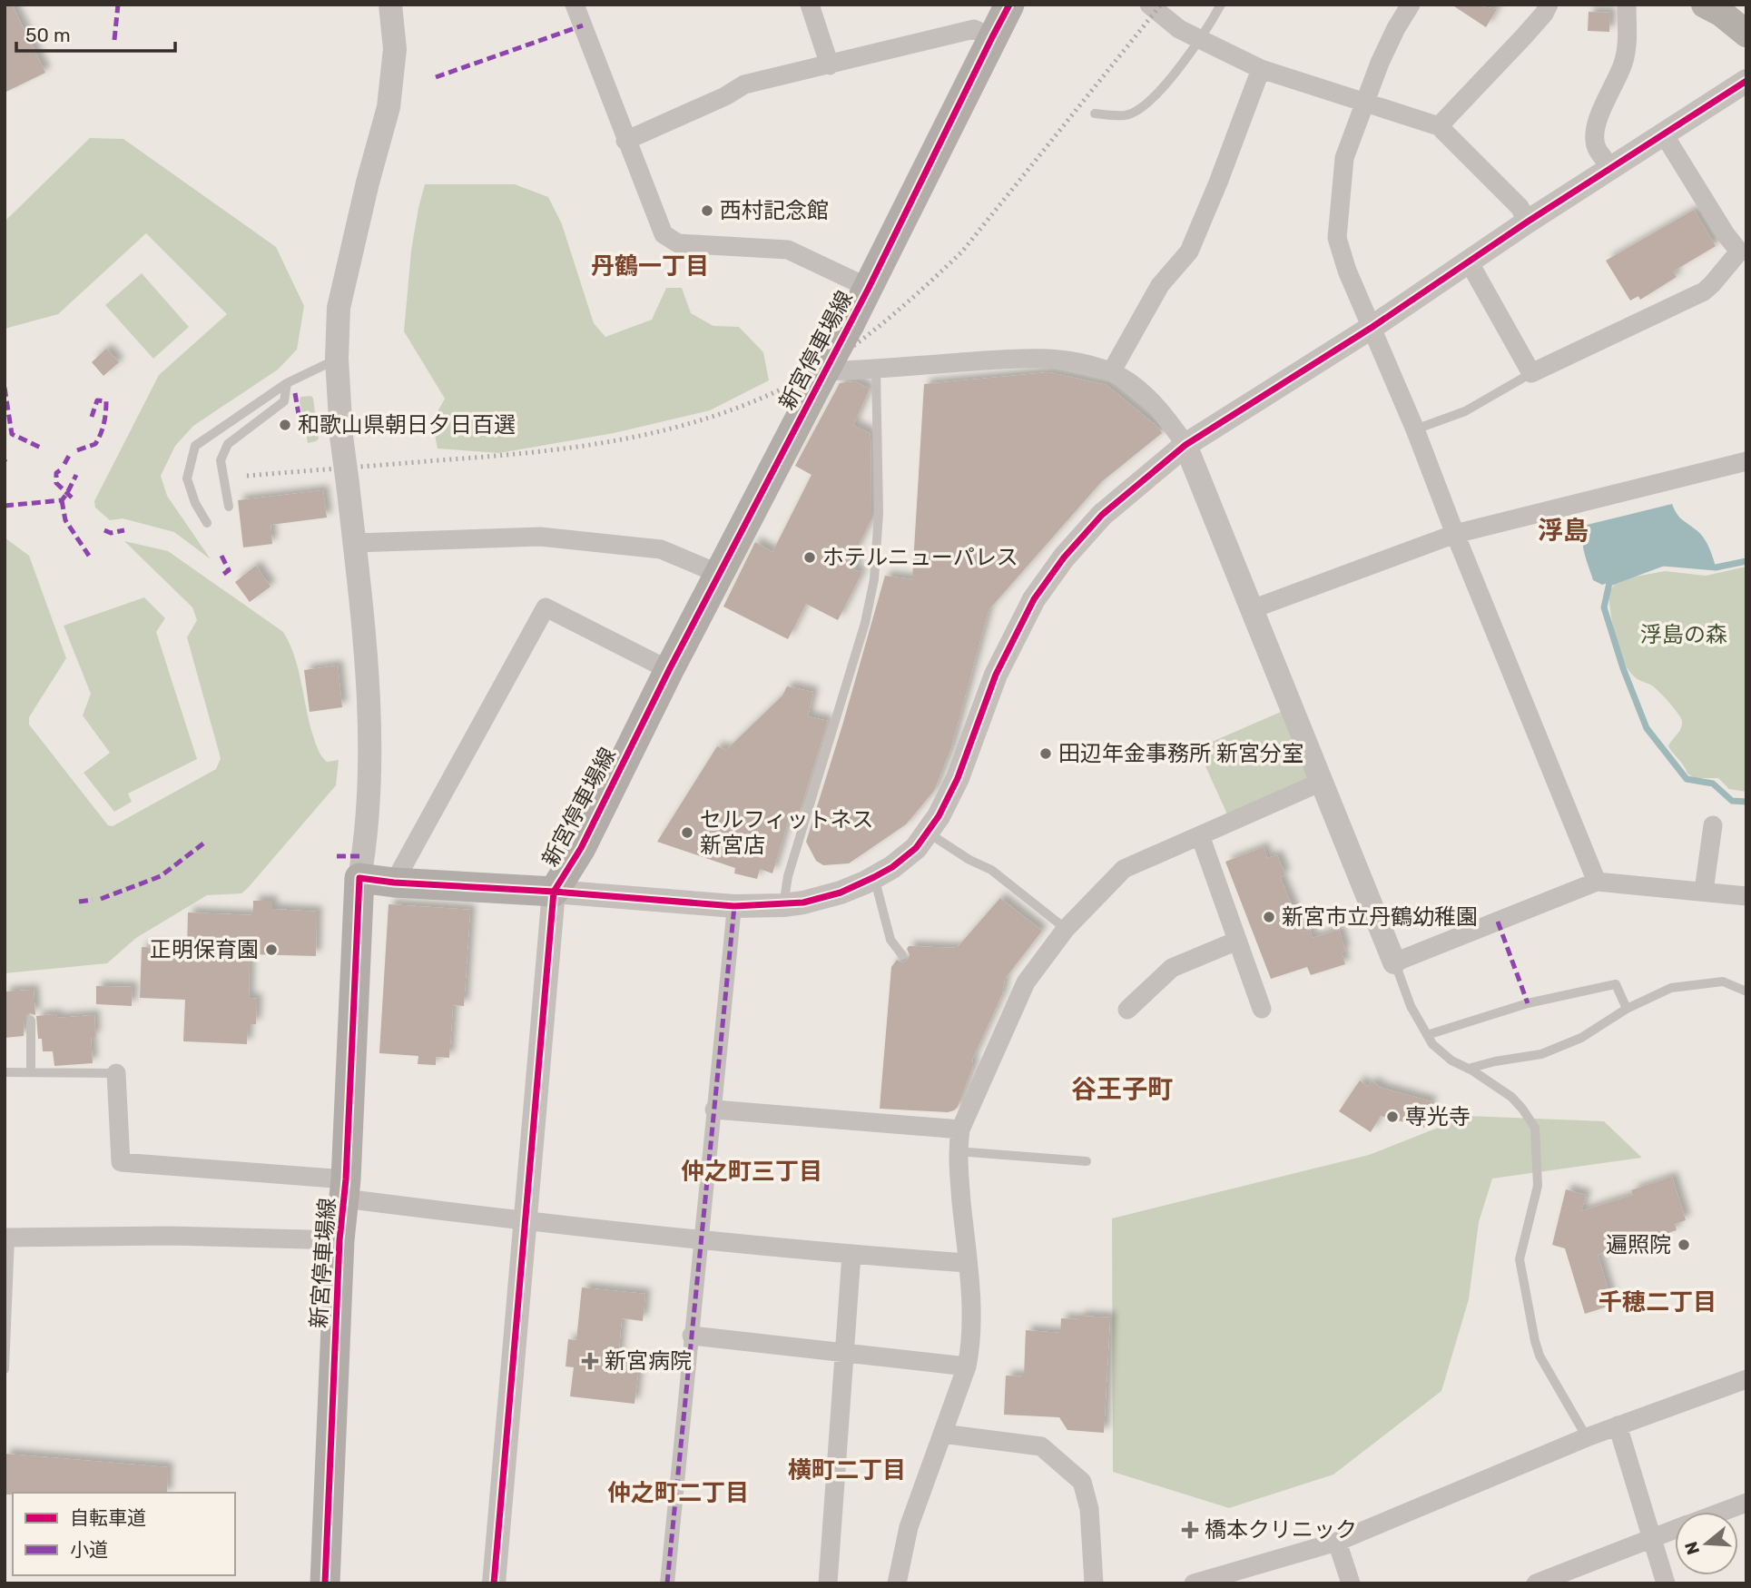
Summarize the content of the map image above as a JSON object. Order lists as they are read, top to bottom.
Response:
{
  "streets": {
    "main road": ["新宮停車場線"]
  },
  "districts": [
    "丹鶴一丁目",
    "浮島",
    "谷王子町",
    "仲之町三丁目",
    "千穂二丁目",
    "横町二丁目",
    "仲之町二丁目"
  ],
  "parks": ["浮島の森"],
  "places": {
    "other": [
      "西村記念館",
      "和歌山県朝日夕日百選",
      "ホテルニューパレス",
      "田辺年金事務所 新宮分室",
      "セルフィットネス 新宮店",
      "新宮市立丹鶴幼稚園",
      "正明保育園",
      "専光寺",
      "遍照院"
    ],
    "health": ["新宮病院", "橋本クリニック"]
  },
  "legend": ["自転車道", "小道"],
  "scale_bar": "50 m",
  "north": "left"
}
